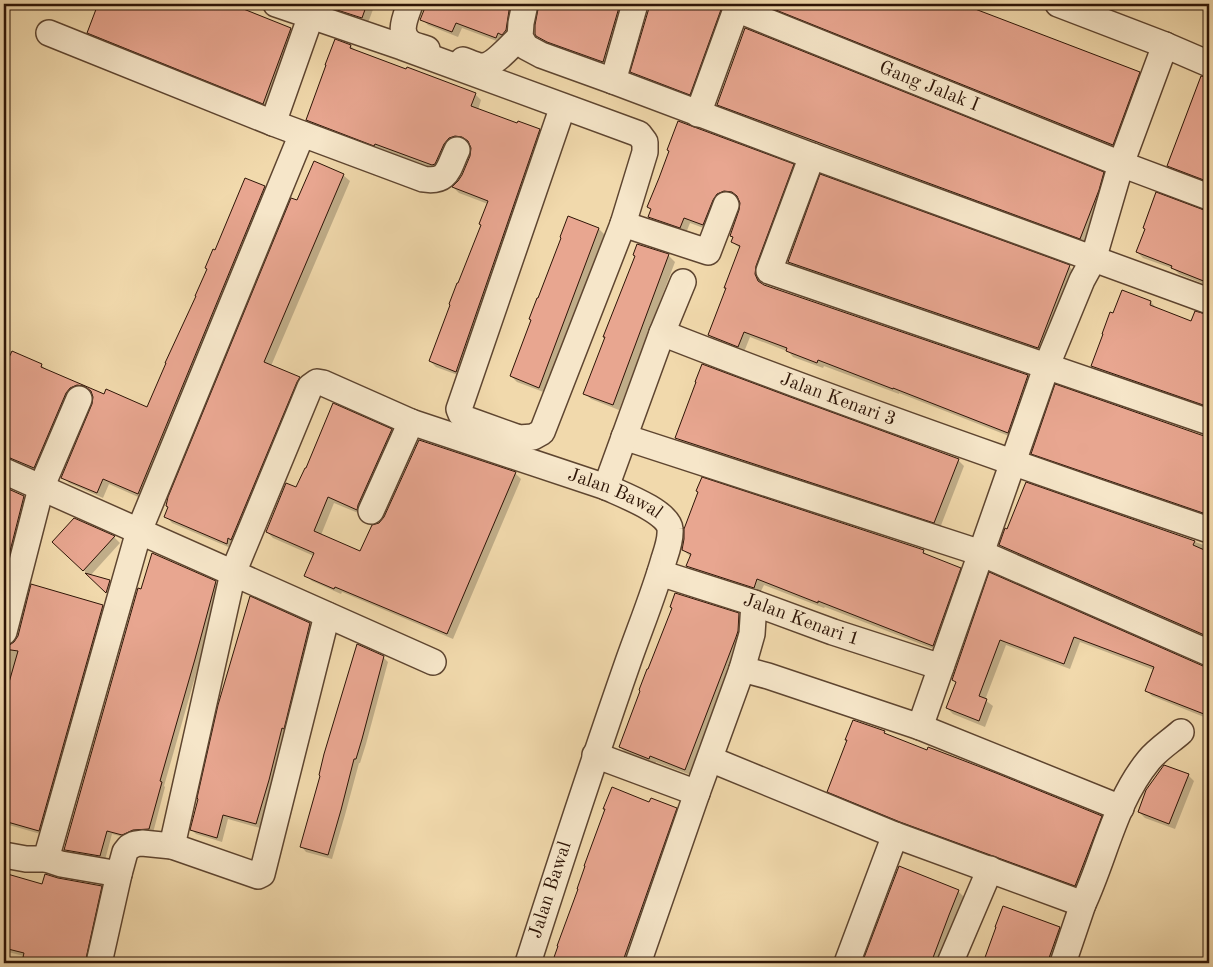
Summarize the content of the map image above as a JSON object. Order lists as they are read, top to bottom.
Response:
{
  "streets": {
    "street": [
      "Gang Jalak I",
      "Jalan Kenari 3",
      "Jalan Bawal",
      "Jalan Kenari 1"
    ]
  },
  "crossings": [
    ["Jalan Bawal", "Jalan Kenari 1"]
  ]
}
